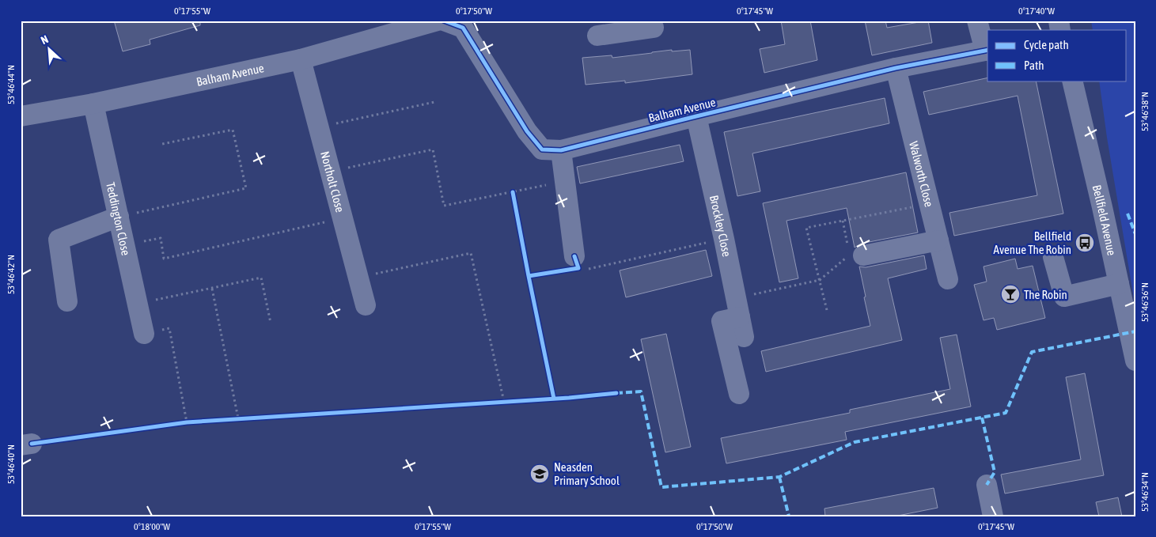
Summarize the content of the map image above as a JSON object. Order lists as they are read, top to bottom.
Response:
{
  "streets": {
    "street": [
      "Balham Avenue",
      "Walworth Close",
      "Northolt Close",
      "Teddington Close",
      "Bellfield Avenue",
      "Brockley Close"
    ]
  },
  "crossings": [
    ["Balham Avenue", "Walworth Close"],
    ["Balham Avenue", "Northolt Close"],
    ["Balham Avenue", "Teddington Close"],
    ["Balham Avenue", "Brockley Close"]
  ],
  "places": {
    "bus stop": ["Bellfield Avenue The Robin"],
    "bar": ["The Robin"],
    "school or university": ["Neasden Primary School"]
  },
  "legend": ["Cycle path", "Path"],
  "north": "top left",
  "coordinates": [
    "0°17'55\"W",
    "0°17'50\"W",
    "0°17'45\"W",
    "0°17'40\"W",
    "53°46'44\"N",
    "53°46'38\"N",
    "53°46'42\"N",
    "53°46'36\"N",
    "53°46'40\"N",
    "53°46'34\"N",
    "0°18'00\"W"
  ]
}
